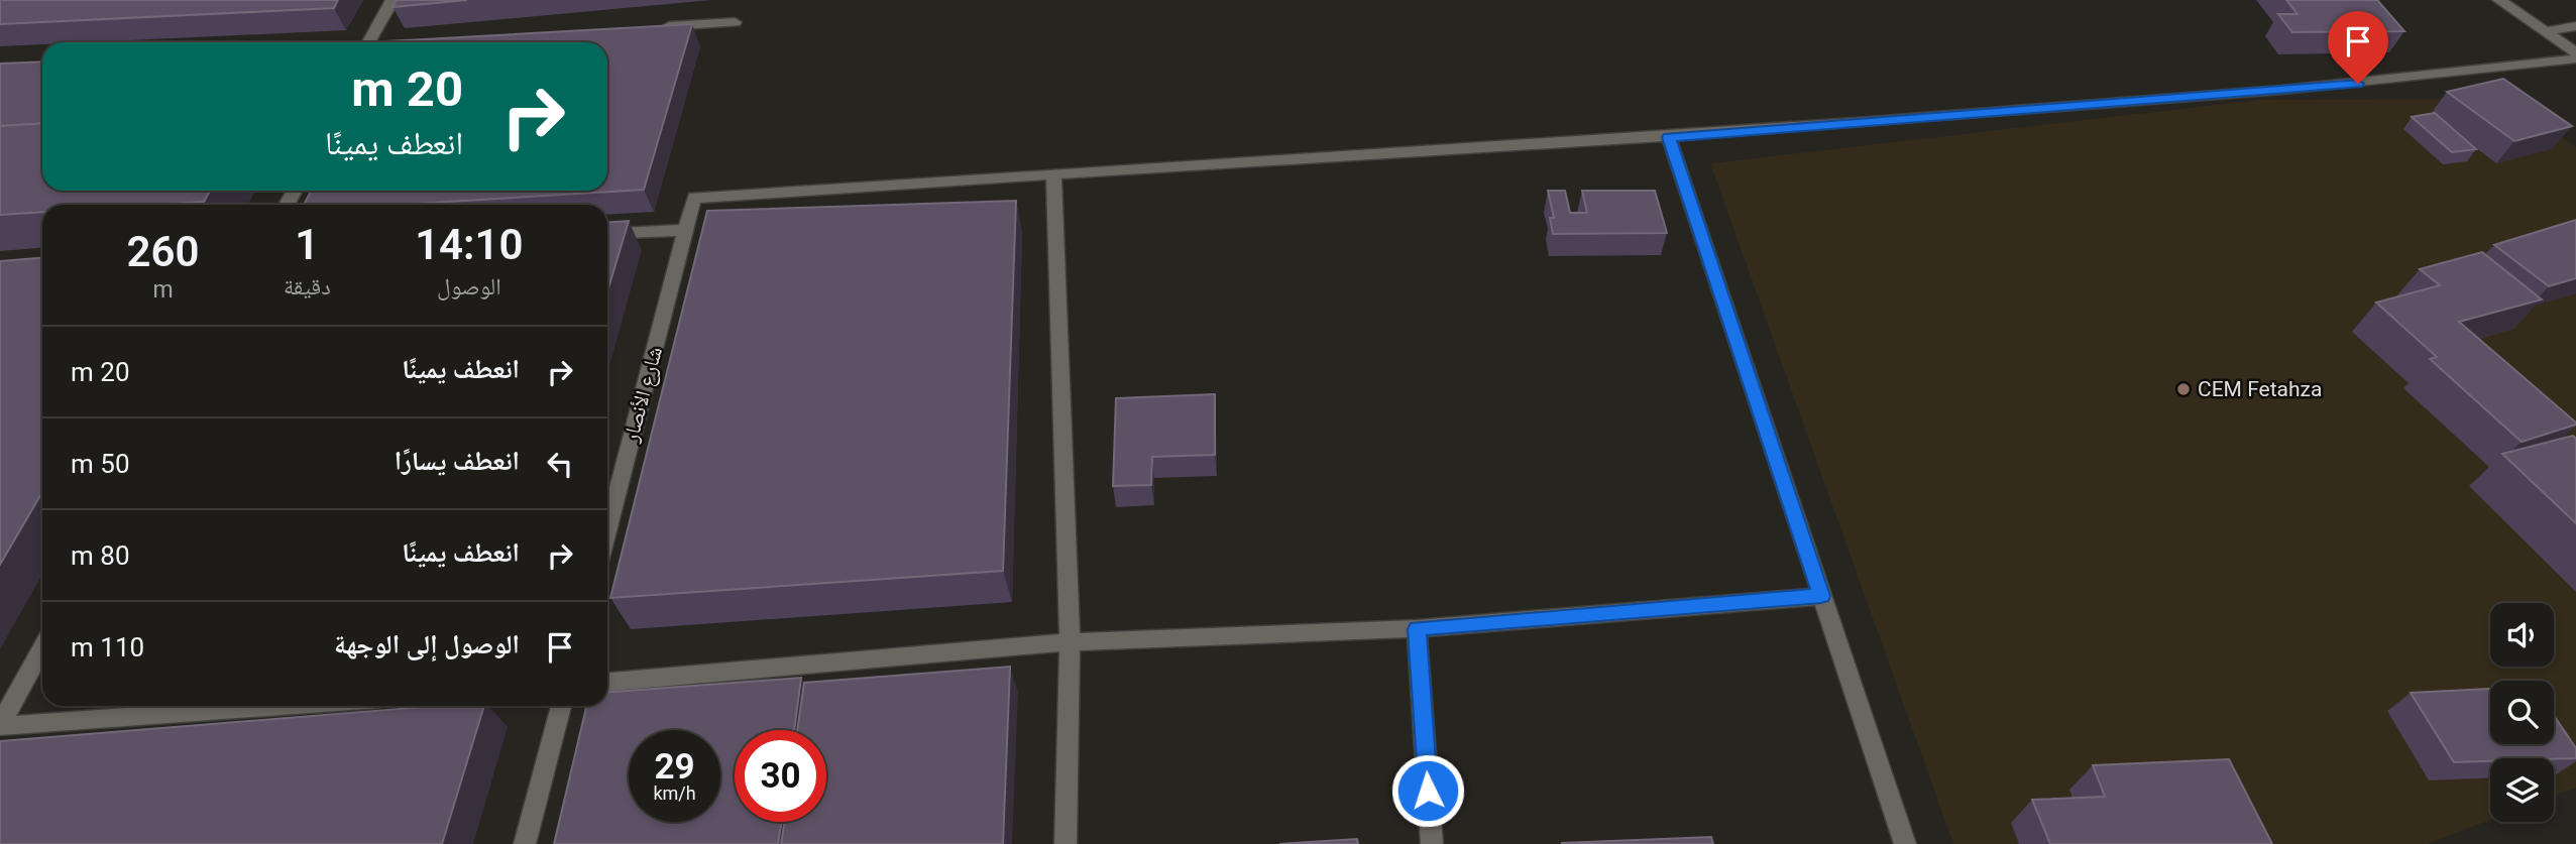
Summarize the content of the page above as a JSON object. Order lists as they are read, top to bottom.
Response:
{
  "streets": {
    "street": ["شارع الأنصار"]
  },
  "places": ["CEM Fetahza"],
  "page": {
    "turn": ["20 m", "انعطف يمينًا"],
    "eta": [
      "14:10",
      "الوصول",
      "1",
      "دقيقة",
      "260",
      "m"
    ],
    "list": [
      {
        "name": "انعطف يمينًا",
        "value": "20 m"
      },
      {
        "name": "انعطف يسارًا",
        "value": "50 m"
      },
      {
        "name": "انعطف يمينًا",
        "value": "80 m"
      },
      {
        "name": "الوصول إلى الوجهة",
        "value": "110 m"
      }
    ],
    "speed": "29 km/h",
    "limit": "30"
  }
}
